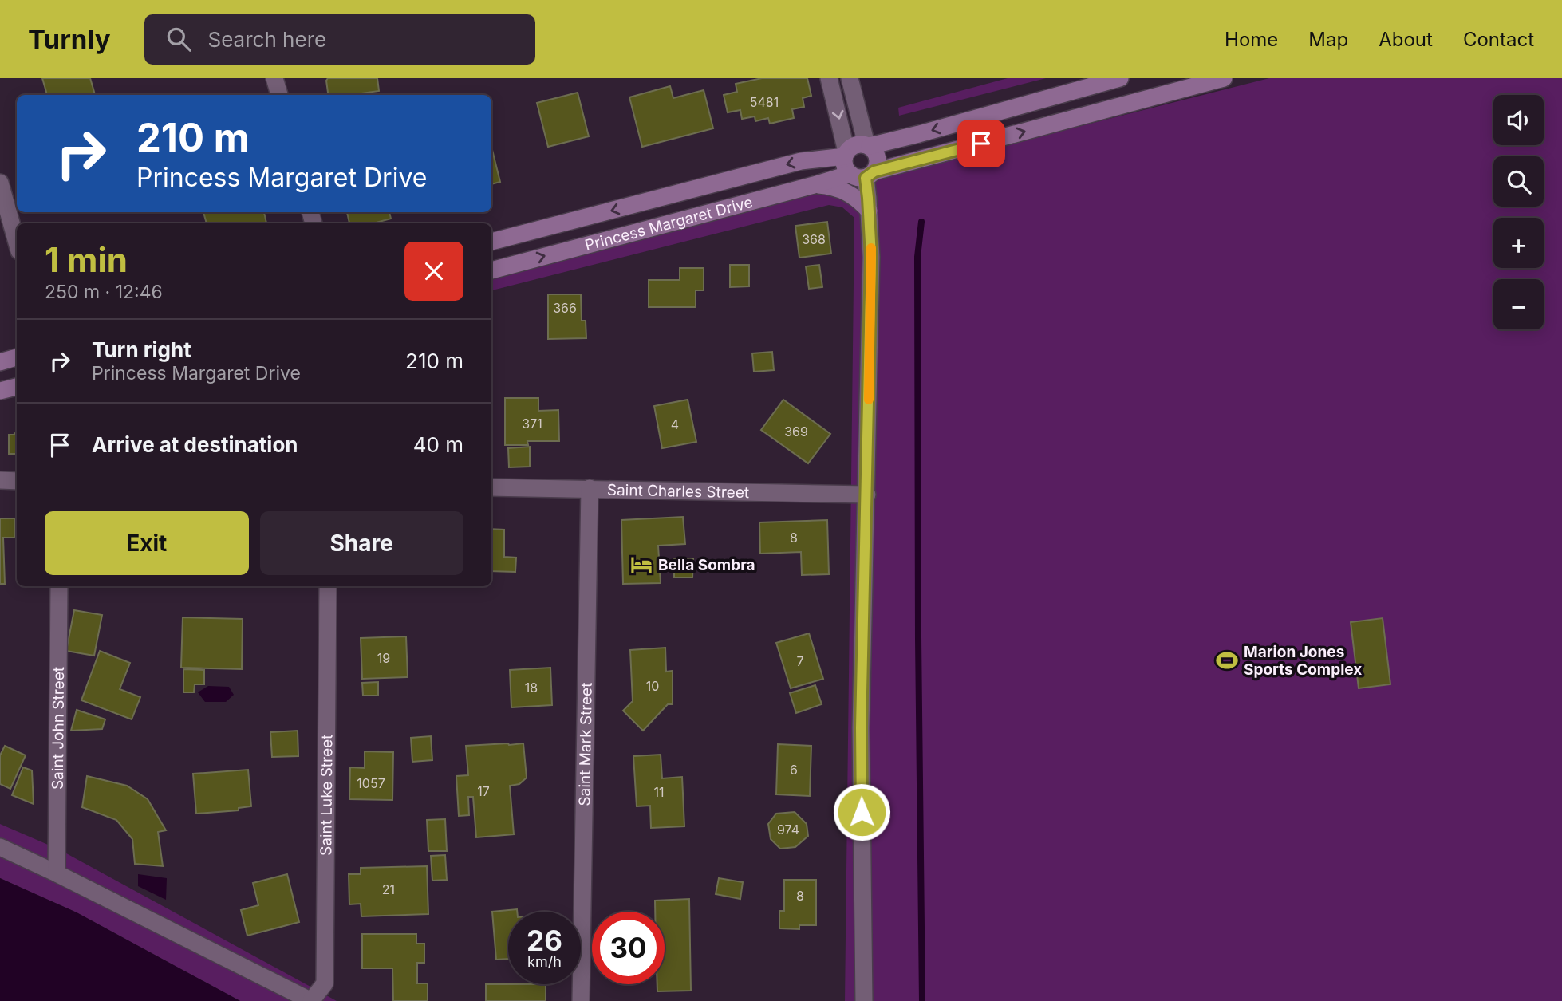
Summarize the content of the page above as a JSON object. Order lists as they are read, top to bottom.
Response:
{
  "streets": {
    "main road": ["Princess Margaret Drive"],
    "street": [
      "Saint Charles Street",
      "Saint John Street",
      "Saint Mark Street",
      "Saint Luke Street"
    ]
  },
  "crossings": [
    ["Saint Charles Street", "Saint Mark Street"]
  ],
  "places": {
    "hotel": ["Bella Sombra"],
    "sports": ["Marion Jones Sports Complex"]
  },
  "house_numbers": [
    "5481",
    "368",
    "366",
    "371",
    "4",
    "369",
    "8",
    "19",
    "7",
    "10",
    "18",
    "6",
    "1057",
    "17",
    "11",
    "974",
    "21",
    "8"
  ],
  "page": {
    "header": "Turnly",
    "search": "Search here",
    "nav": [
      "Home",
      "Map",
      "About",
      "Contact"
    ],
    "map_buttons": ["+", "−"],
    "turn": ["210 m", "Princess Margaret Drive"],
    "heading": ["1 min", "250 m · 12:46"],
    "list": [
      {
        "name": "Turn right",
        "note": "Princess Margaret Drive",
        "value": "210 m"
      },
      {
        "name": "Arrive at destination",
        "value": "40 m"
      }
    ],
    "buttons": ["Exit", "Share"],
    "speed": "26 km/h",
    "limit": "30"
  }
}
